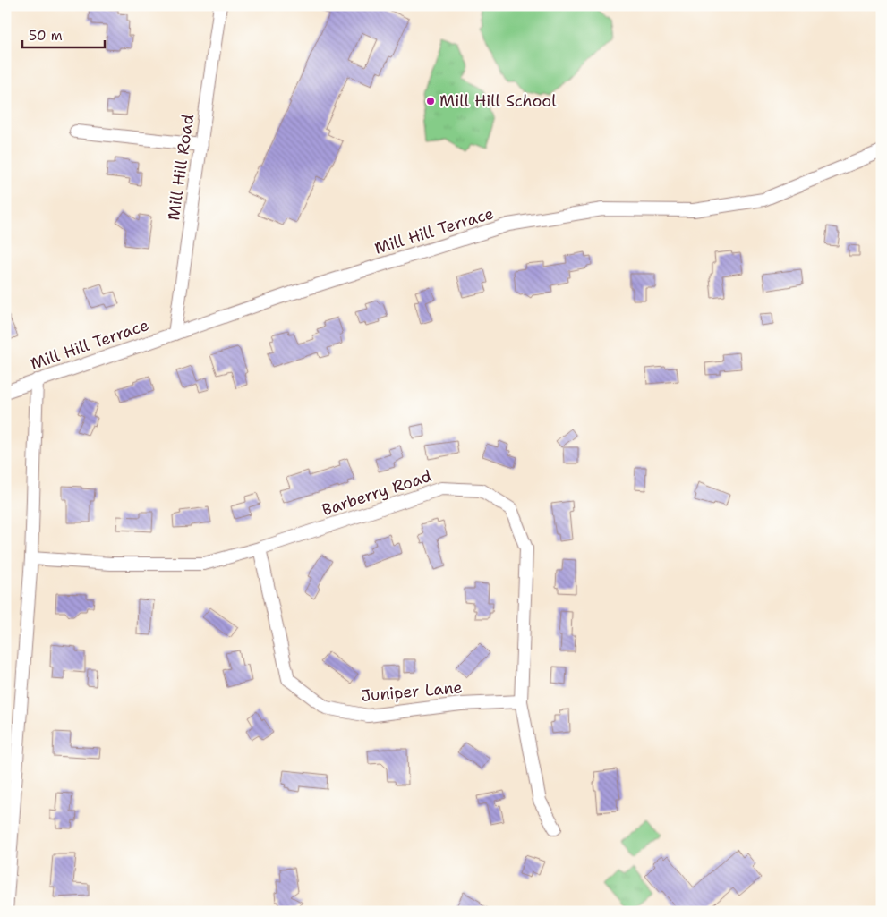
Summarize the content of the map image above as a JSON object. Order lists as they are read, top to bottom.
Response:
{
  "streets": {
    "street": [
      "Mill Hill Road",
      "Mill Hill Terrace",
      "Barberry Road",
      "Juniper Lane"
    ]
  },
  "crossings": [
    ["Mill Hill Road", "Mill Hill Terrace"],
    ["Barberry Road", "Juniper Lane"]
  ],
  "places": ["Mill Hill School"],
  "scale_bar": "50 m"
}
